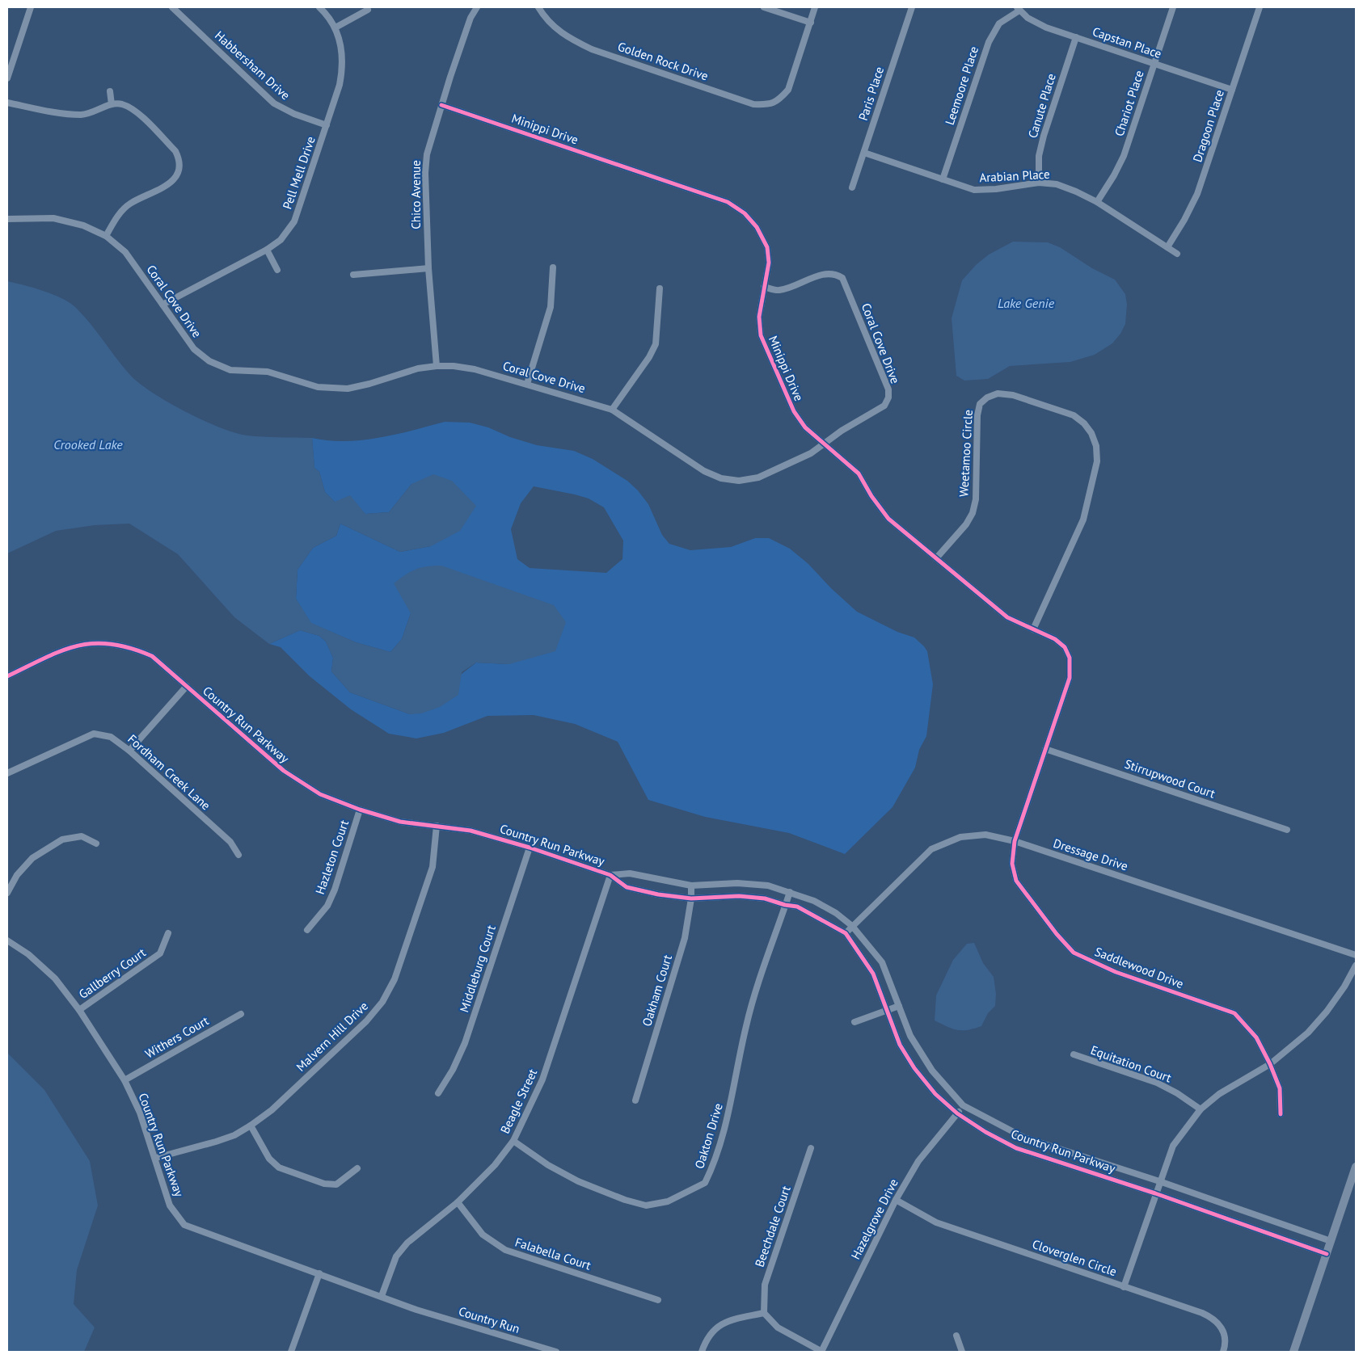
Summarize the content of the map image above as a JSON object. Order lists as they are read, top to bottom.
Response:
{
  "streets": {
    "street": [
      "Capstan Place",
      "Golden Rock Drive",
      "Habbersham Drive",
      "Leemoore Place",
      "Paris Place",
      "Chariot Place",
      "Canute Place",
      "Dragoon Place",
      "Minippi Drive",
      "Pell Mell Drive",
      "Arabian Place",
      "Chico Avenue",
      "Coral Cove Drive",
      "Weetamoo Circle",
      "Country Run Parkway",
      "Fordham Creek Lane",
      "Stirrupwood Court",
      "Dressage Drive",
      "Hazleton Court",
      "Saddlewood Drive",
      "Middleburg Court",
      "Gallberry Court",
      "Oakham Court",
      "Malvern Hill Drive",
      "Withers Court",
      "Equitation Court",
      "Beagle Street",
      "Oakton Drive",
      "Hazelgrove Drive",
      "Beechdale Court",
      "Falabella Court",
      "Cloverglen Circle",
      "Country Run"
    ]
  },
  "crossings": [
    ["Capstan Place", "Leemoore Place"],
    ["Capstan Place", "Chariot Place"],
    ["Capstan Place", "Canute Place"],
    ["Capstan Place", "Dragoon Place"],
    ["Habbersham Drive", "Pell Mell Drive"],
    ["Leemoore Place", "Arabian Place"],
    ["Paris Place", "Arabian Place"],
    ["Chariot Place", "Arabian Place"],
    ["Canute Place", "Arabian Place"],
    ["Dragoon Place", "Arabian Place"],
    ["Minippi Drive", "Chico Avenue"],
    ["Minippi Drive", "Coral Cove Drive"],
    ["Minippi Drive", "Weetamoo Circle"],
    ["Minippi Drive", "Saddlewood Drive"],
    ["Pell Mell Drive", "Coral Cove Drive"],
    ["Chico Avenue", "Coral Cove Drive"],
    ["Country Run Parkway", "Dressage Drive"],
    ["Country Run Parkway", "Hazleton Court"],
    ["Country Run Parkway", "Middleburg Court"],
    ["Country Run Parkway", "Gallberry Court"],
    ["Country Run Parkway", "Oakham Court"],
    ["Country Run Parkway", "Malvern Hill Drive"],
    ["Country Run Parkway", "Withers Court"],
    ["Country Run Parkway", "Beagle Street"],
    ["Country Run Parkway", "Oakton Drive"],
    ["Country Run Parkway", "Hazelgrove Drive"],
    ["Country Run Parkway", "Country Run"],
    ["Stirrupwood Court", "Saddlewood Drive"],
    ["Dressage Drive", "Saddlewood Drive"],
    ["Beagle Street", "Oakton Drive"],
    ["Beagle Street", "Falabella Court"],
    ["Hazelgrove Drive", "Cloverglen Circle"]
  ],
  "water": ["Lake Genie", "Crooked Lake"]
}
